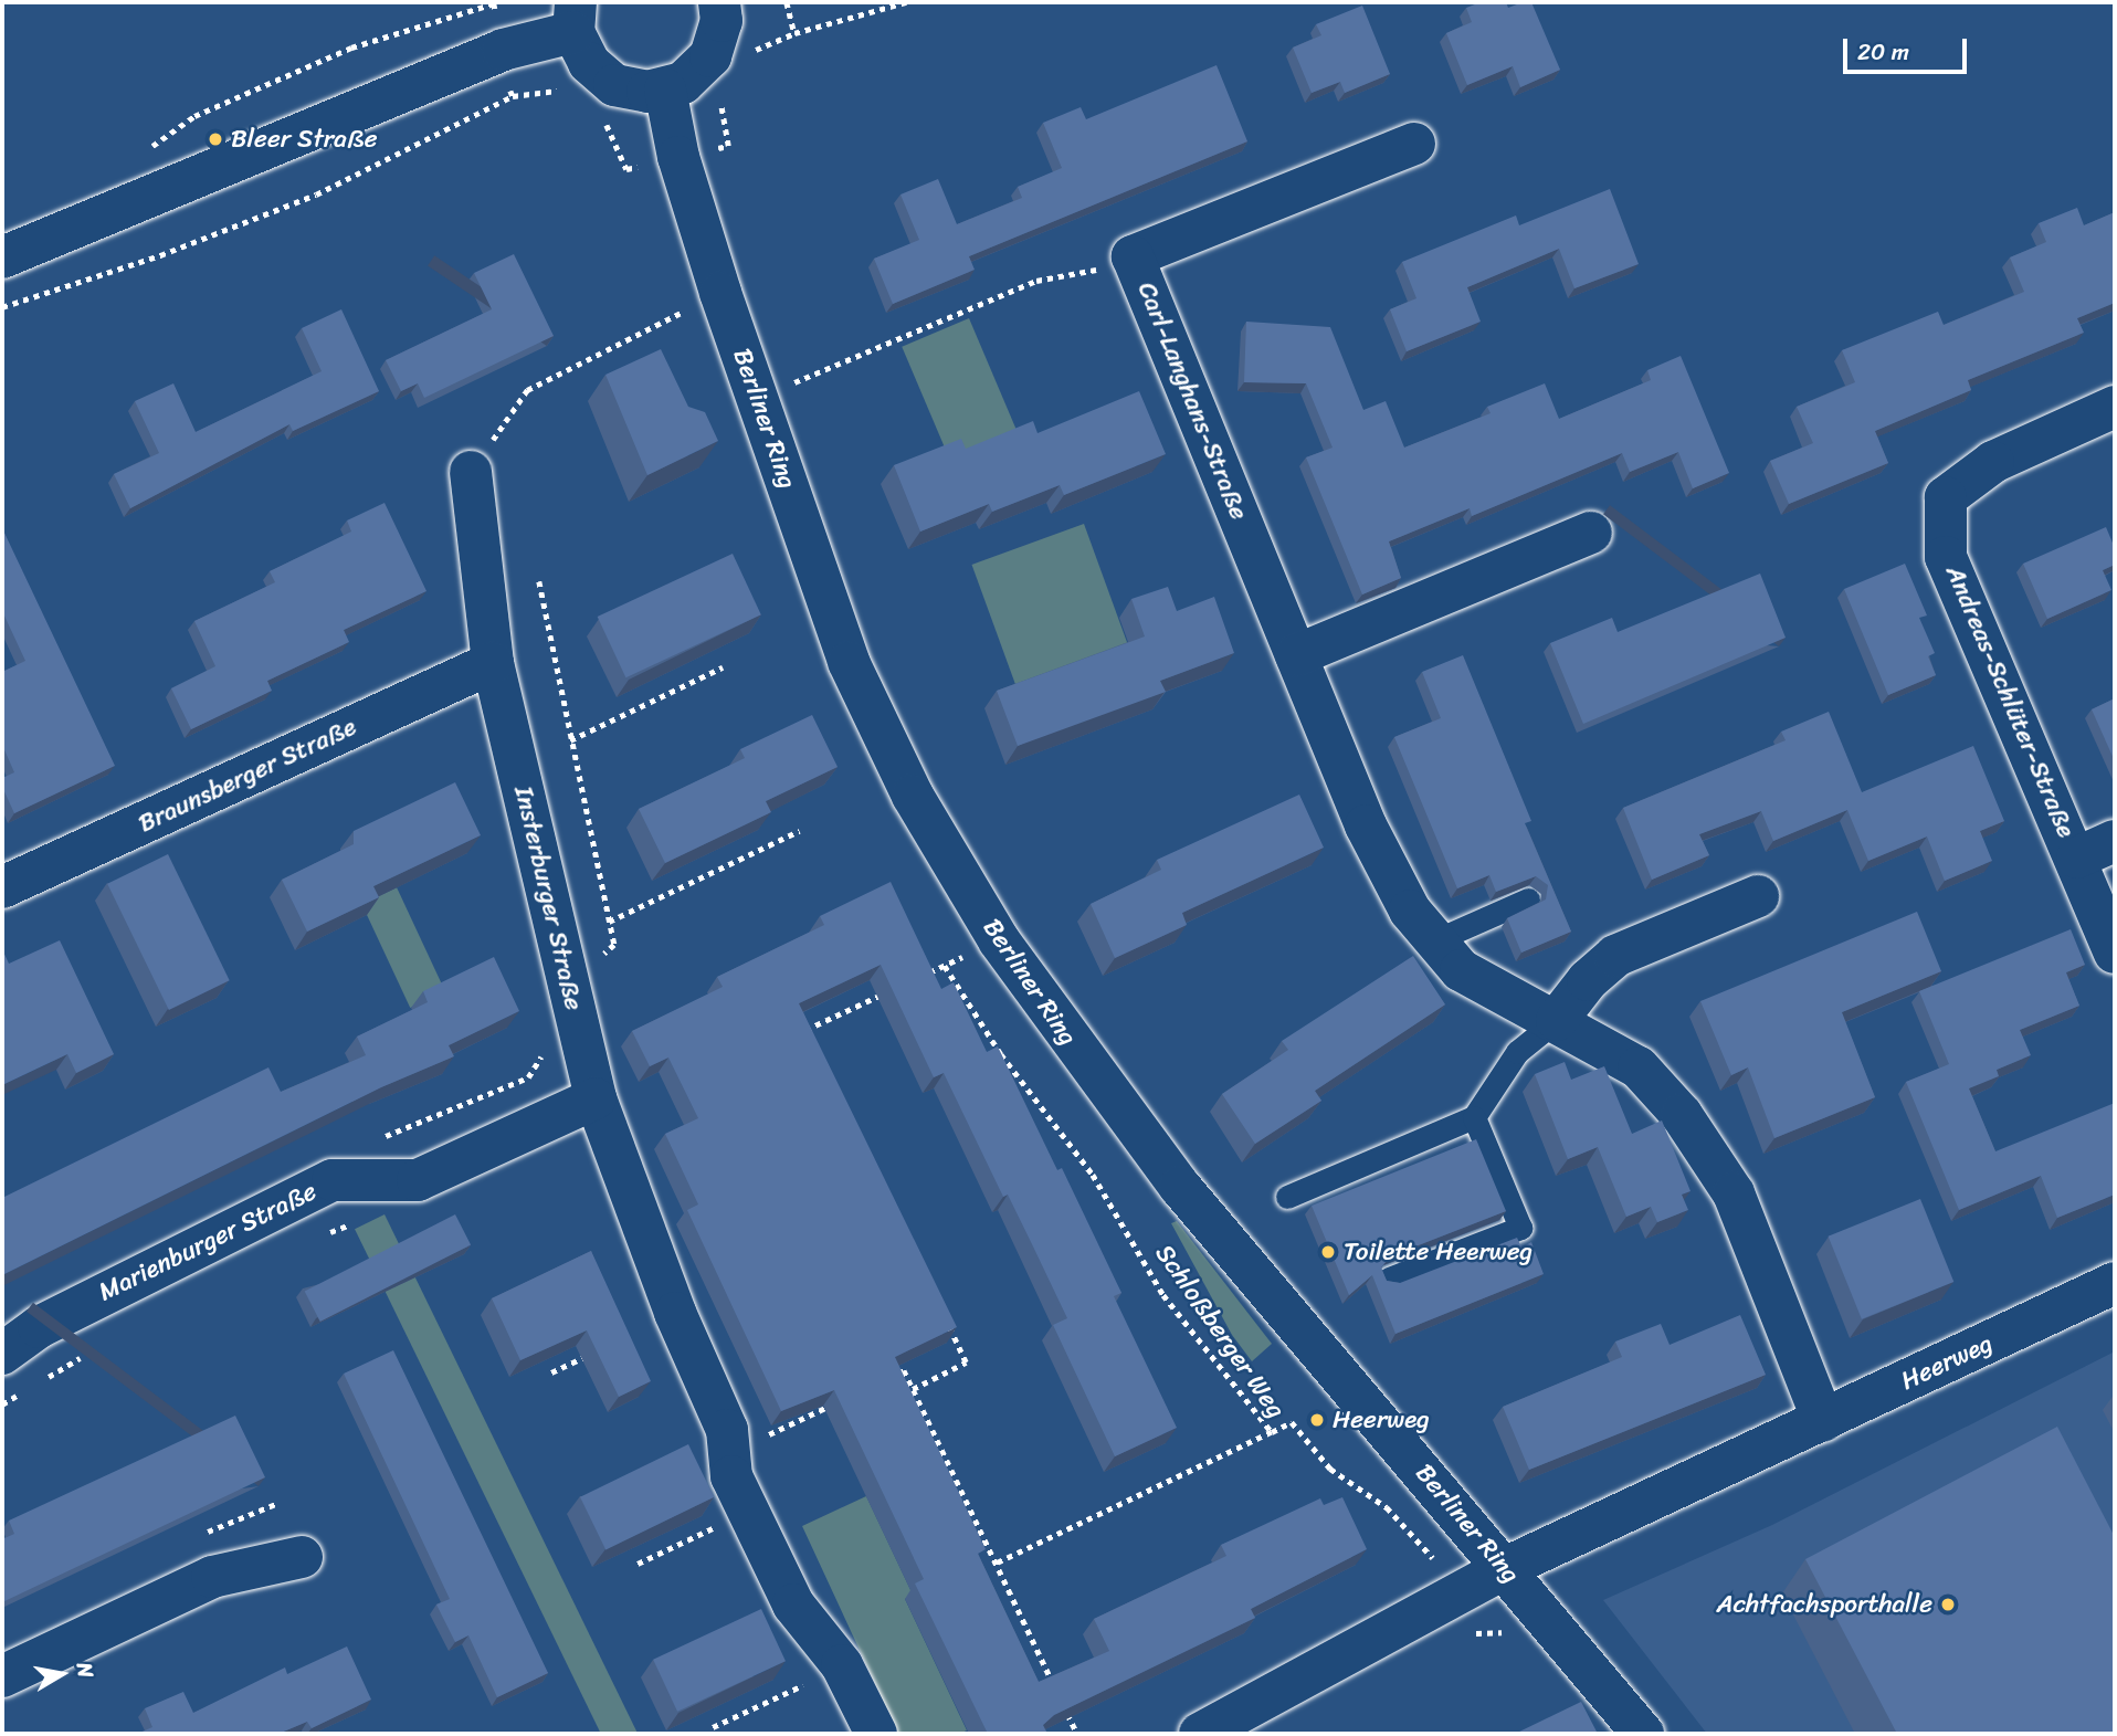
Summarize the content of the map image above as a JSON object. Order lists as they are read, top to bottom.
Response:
{
  "streets": {
    "street": [
      "Carl-Langhans-Straße",
      "Berliner Ring",
      "Andreas-Schlüter-Straße",
      "Braunsberger Straße",
      "Insterburger Straße",
      "Marienburger Straße",
      "Heerweg"
    ],
    "path": ["Schloßberger Weg"]
  },
  "crossings": [
    ["Carl-Langhans-Straße", "Heerweg"],
    ["Berliner Ring", "Heerweg"],
    ["Braunsberger Straße", "Insterburger Straße"],
    ["Insterburger Straße", "Marienburger Straße"]
  ],
  "places": [
    "Bleer Straße",
    "Toilette Heerweg",
    "Heerweg",
    "Achtfachsporthalle"
  ],
  "scale_bar": "20 m",
  "north": "right"
}
